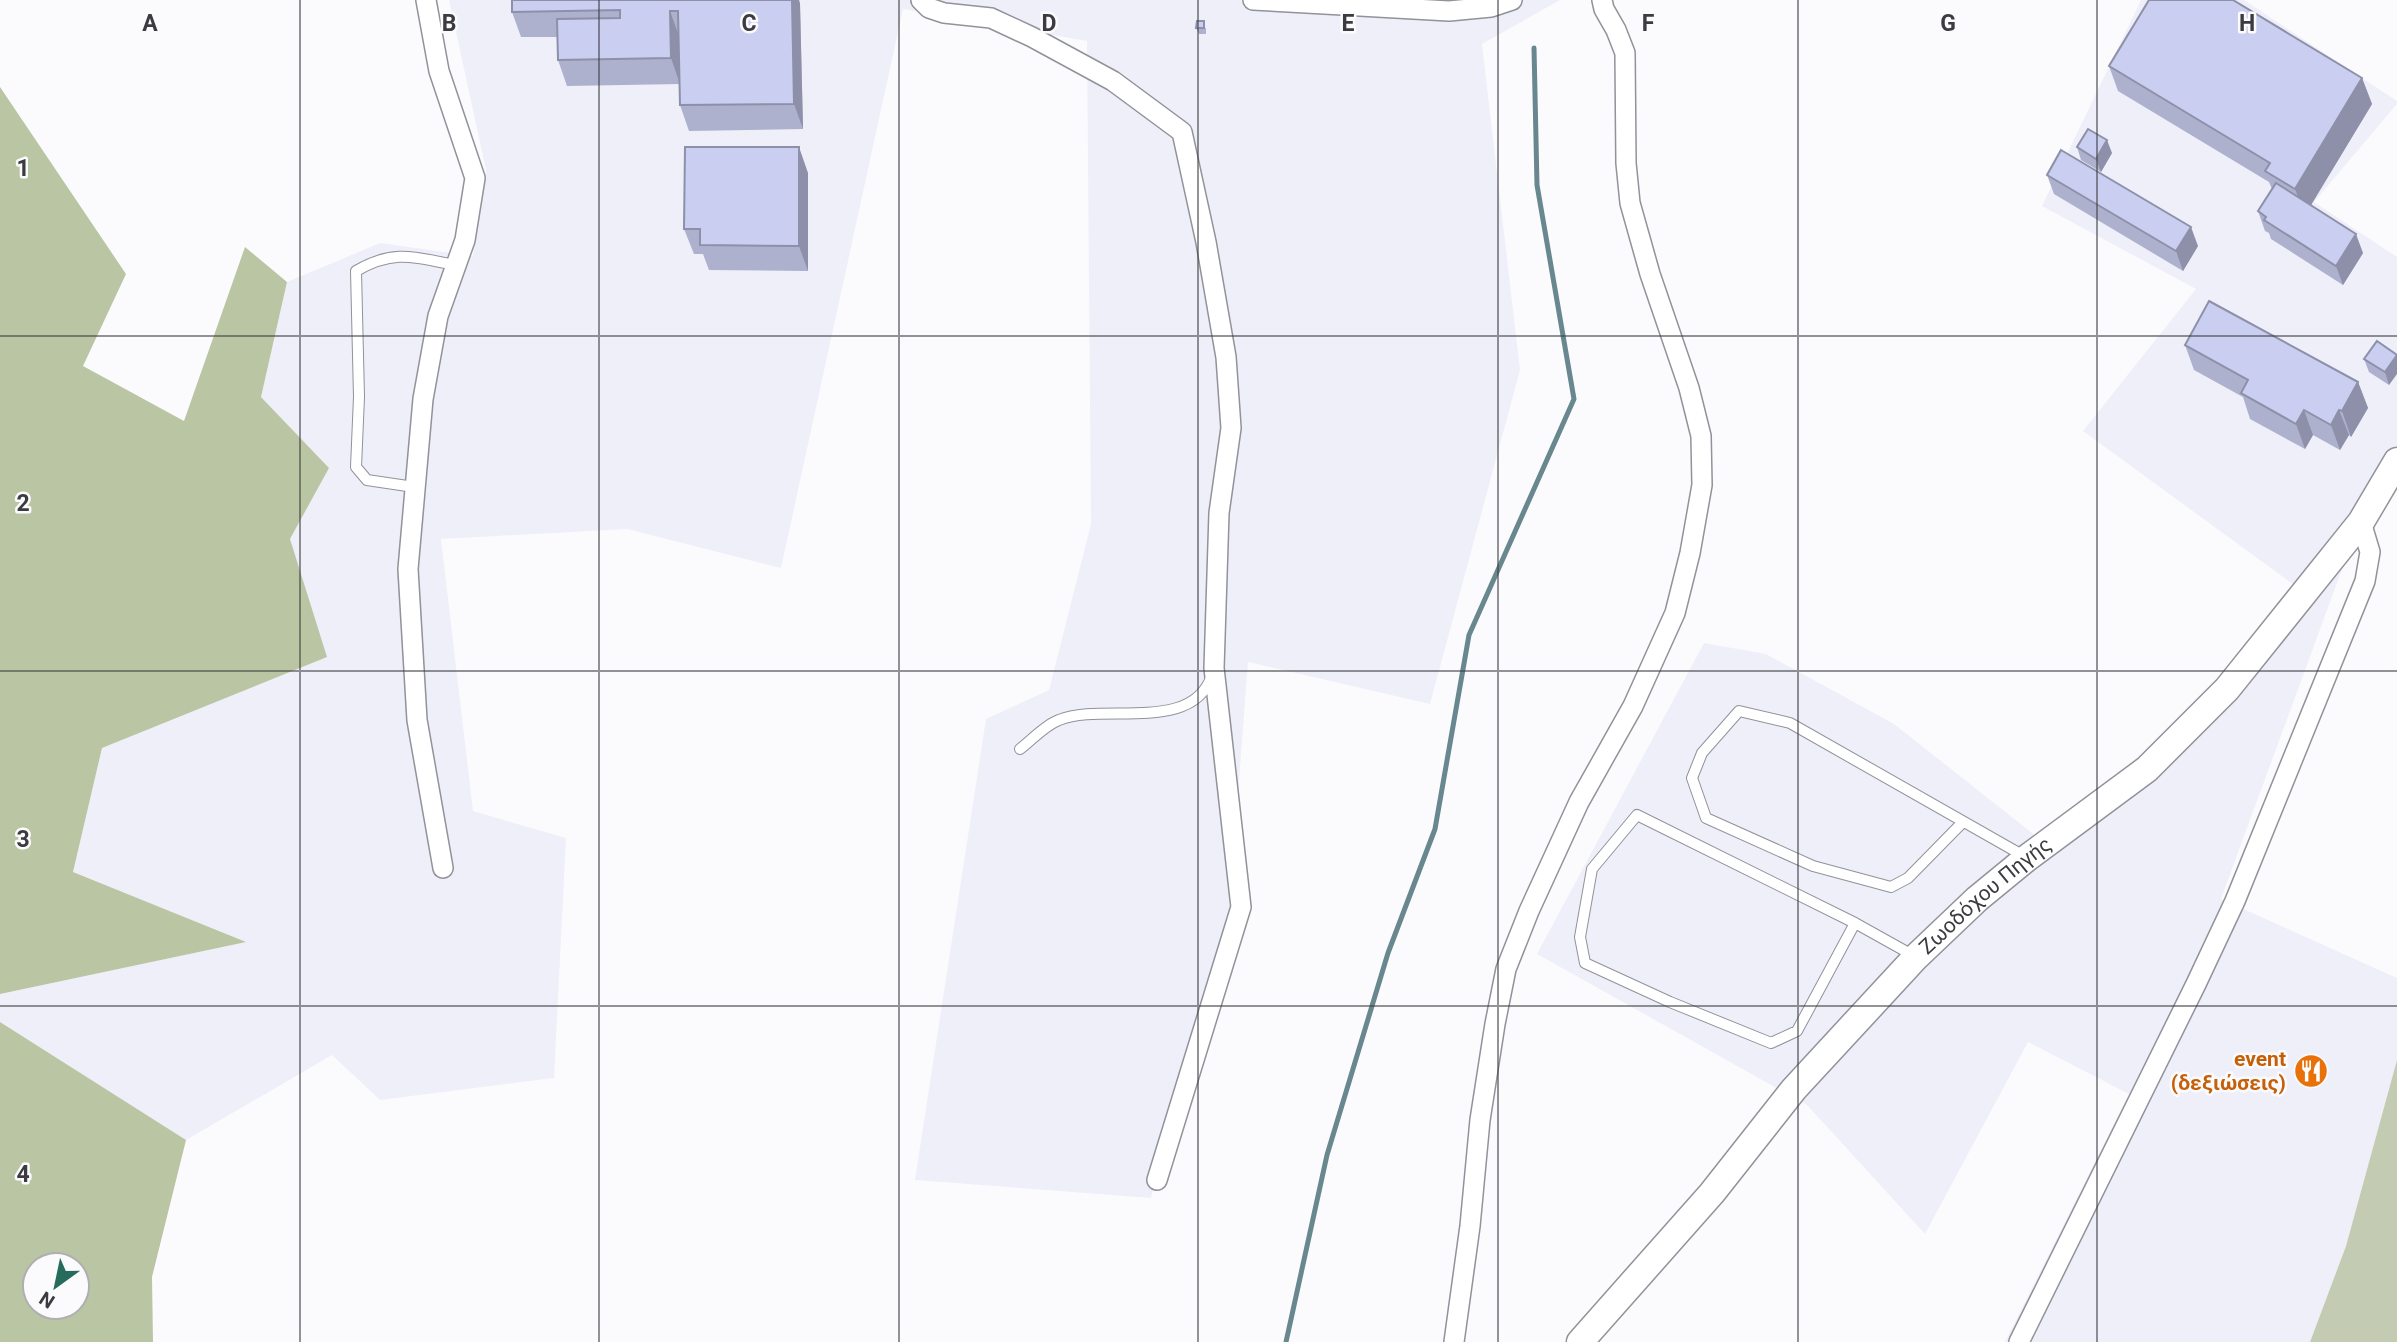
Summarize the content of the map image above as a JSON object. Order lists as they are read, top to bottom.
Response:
{
  "streets": {
    "street": ["Ζωοδόχου Πηγής"]
  },
  "places": {
    "restaurant": ["event (δεξιώσεις)"]
  },
  "north": "bottom left",
  "grid": {
    "columns": [
      "A",
      "B",
      "C",
      "D",
      "E",
      "F",
      "G",
      "H"
    ],
    "rows": [
      "1",
      "2",
      "3",
      "4"
    ]
  }
}
